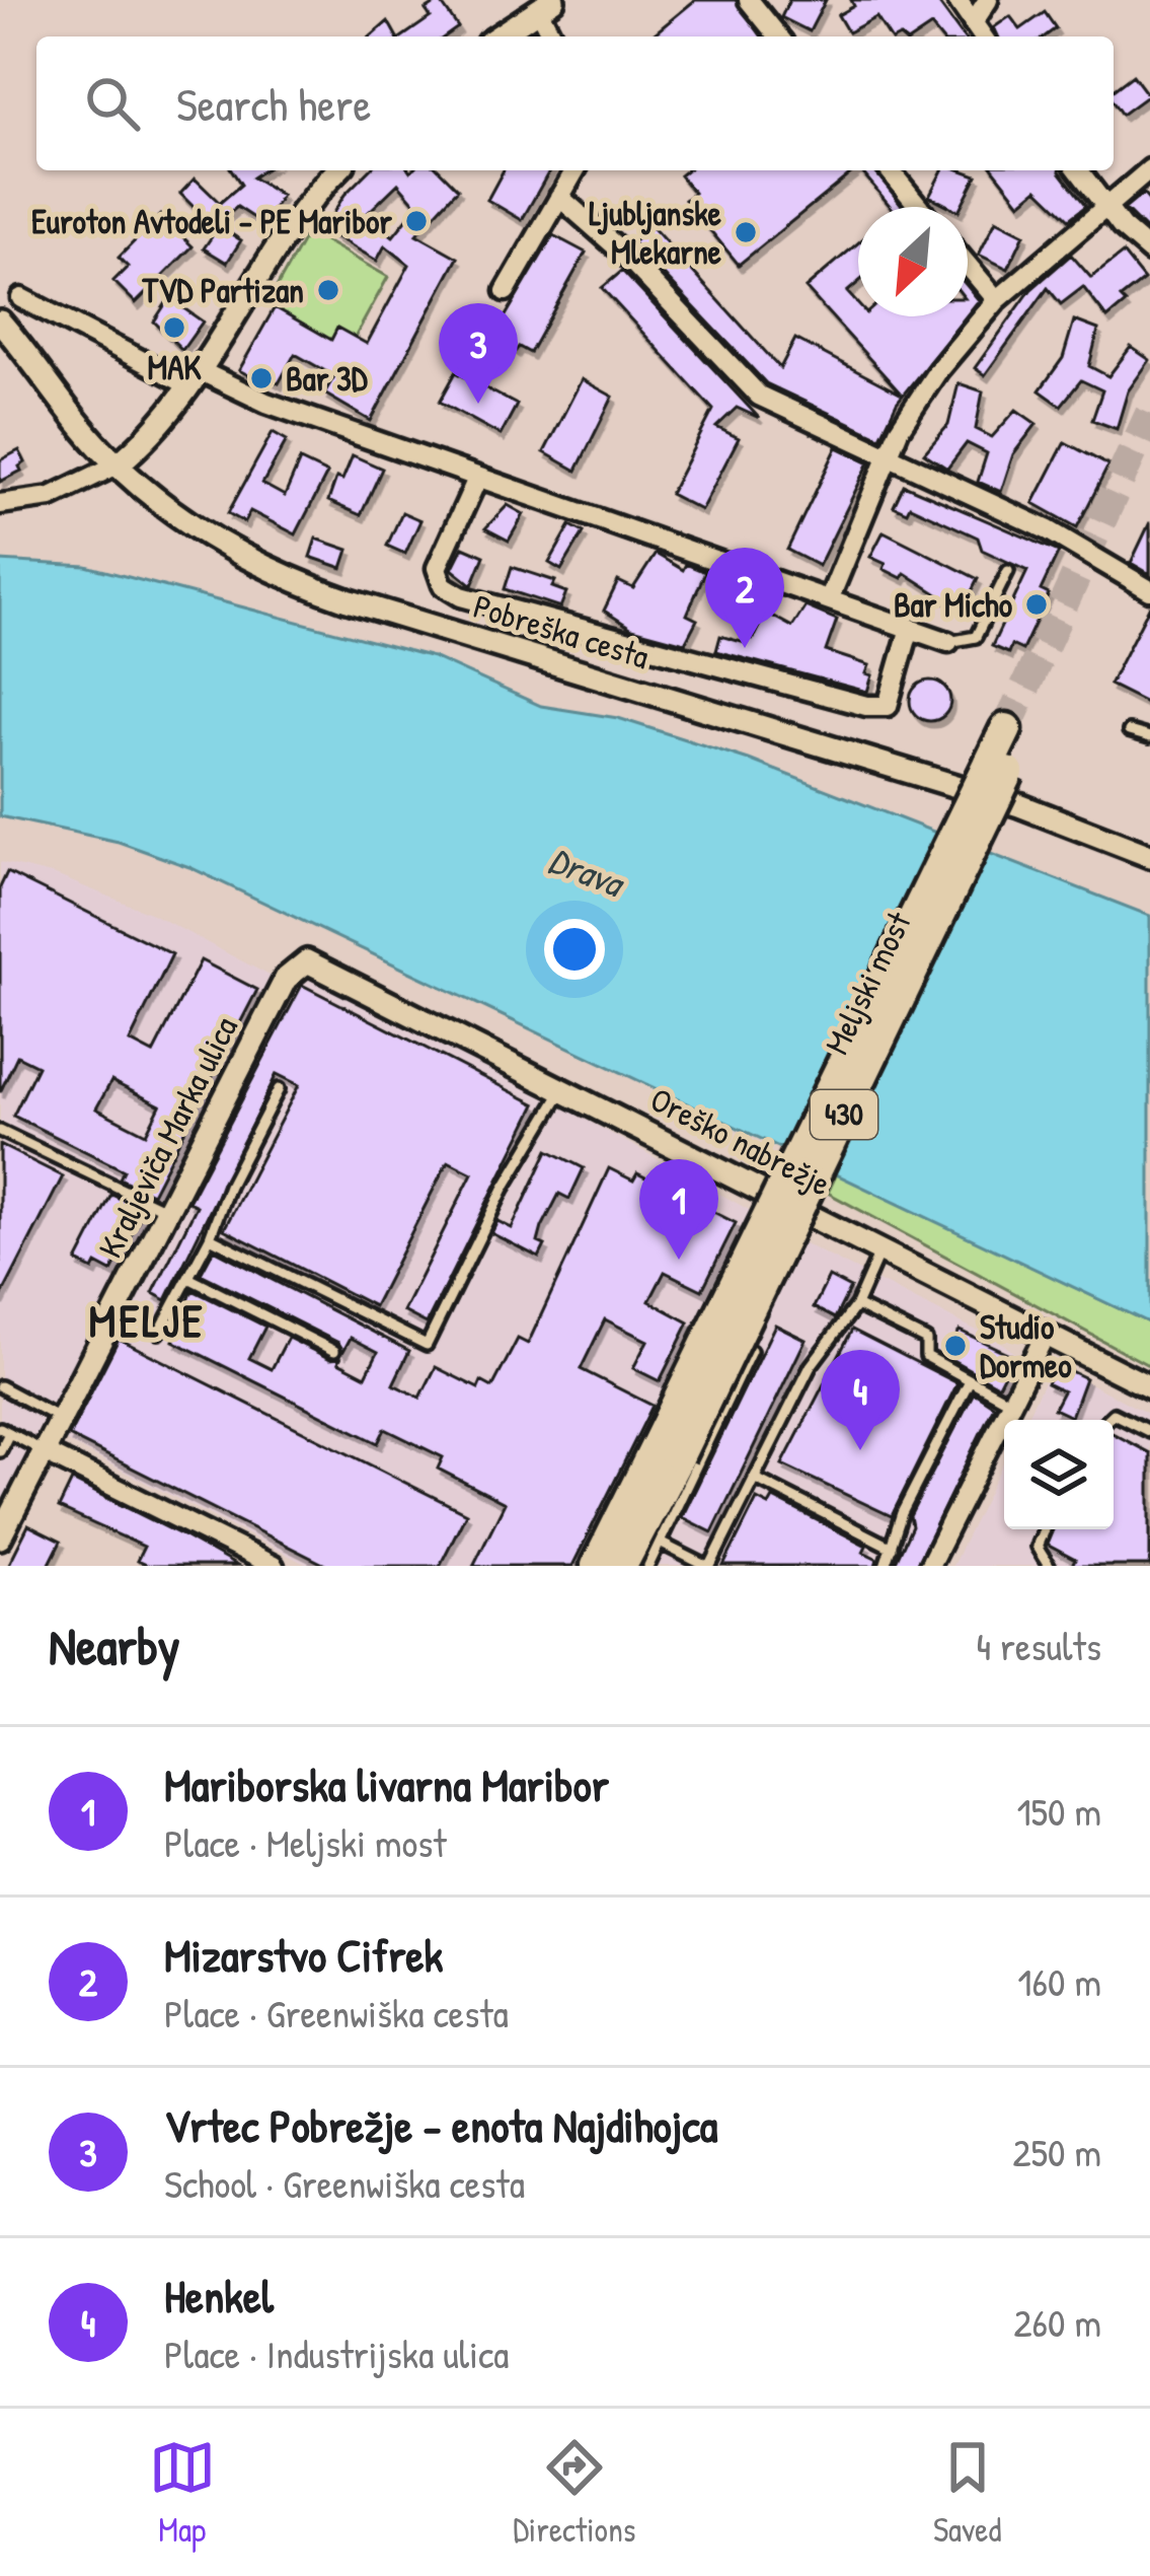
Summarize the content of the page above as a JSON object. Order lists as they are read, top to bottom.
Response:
{
  "streets": {
    "highway": ["Meljski most", "430"],
    "street": ["Pobreška cesta", "Kraljeviča Marka ulica", "Oreško nabrežje"]
  },
  "crossings": [
    ["Pobreška cesta", "Meljski most"],
    ["Meljski most", "430"],
    ["Meljski most", "Oreško nabrežje"],
    ["Kraljeviča Marka ulica", "Oreško nabrežje"]
  ],
  "districts": ["MELJE"],
  "water": ["Drava"],
  "places": [
    "Euroton Avtodeli - PE Maribor",
    "Ljubljanske Mlekarne",
    "TVD Partizan",
    "MAK",
    "Bar 3D",
    "Bar Micho",
    "Studio Dormeo"
  ],
  "north": "bottom left",
  "page": {
    "search": "Search here",
    "pins": [
      "3",
      "2",
      "1",
      "4"
    ],
    "heading": ["Nearby", "4 results"],
    "list": [
      {
        "mark": "1",
        "name": "Mariborska livarna Maribor",
        "note": "Place · Meljski most",
        "value": "150 m"
      },
      {
        "mark": "2",
        "name": "Mizarstvo Cifrek",
        "note": "Place · Greenwiška cesta",
        "value": "160 m"
      },
      {
        "mark": "3",
        "name": "Vrtec Pobrežje - enota Najdihojca",
        "note": "School · Greenwiška cesta",
        "value": "250 m"
      },
      {
        "mark": "4",
        "name": "Henkel",
        "note": "Place · Industrijska ulica",
        "value": "260 m"
      }
    ],
    "nav": ["Map", "Directions", "Saved"]
  }
}
